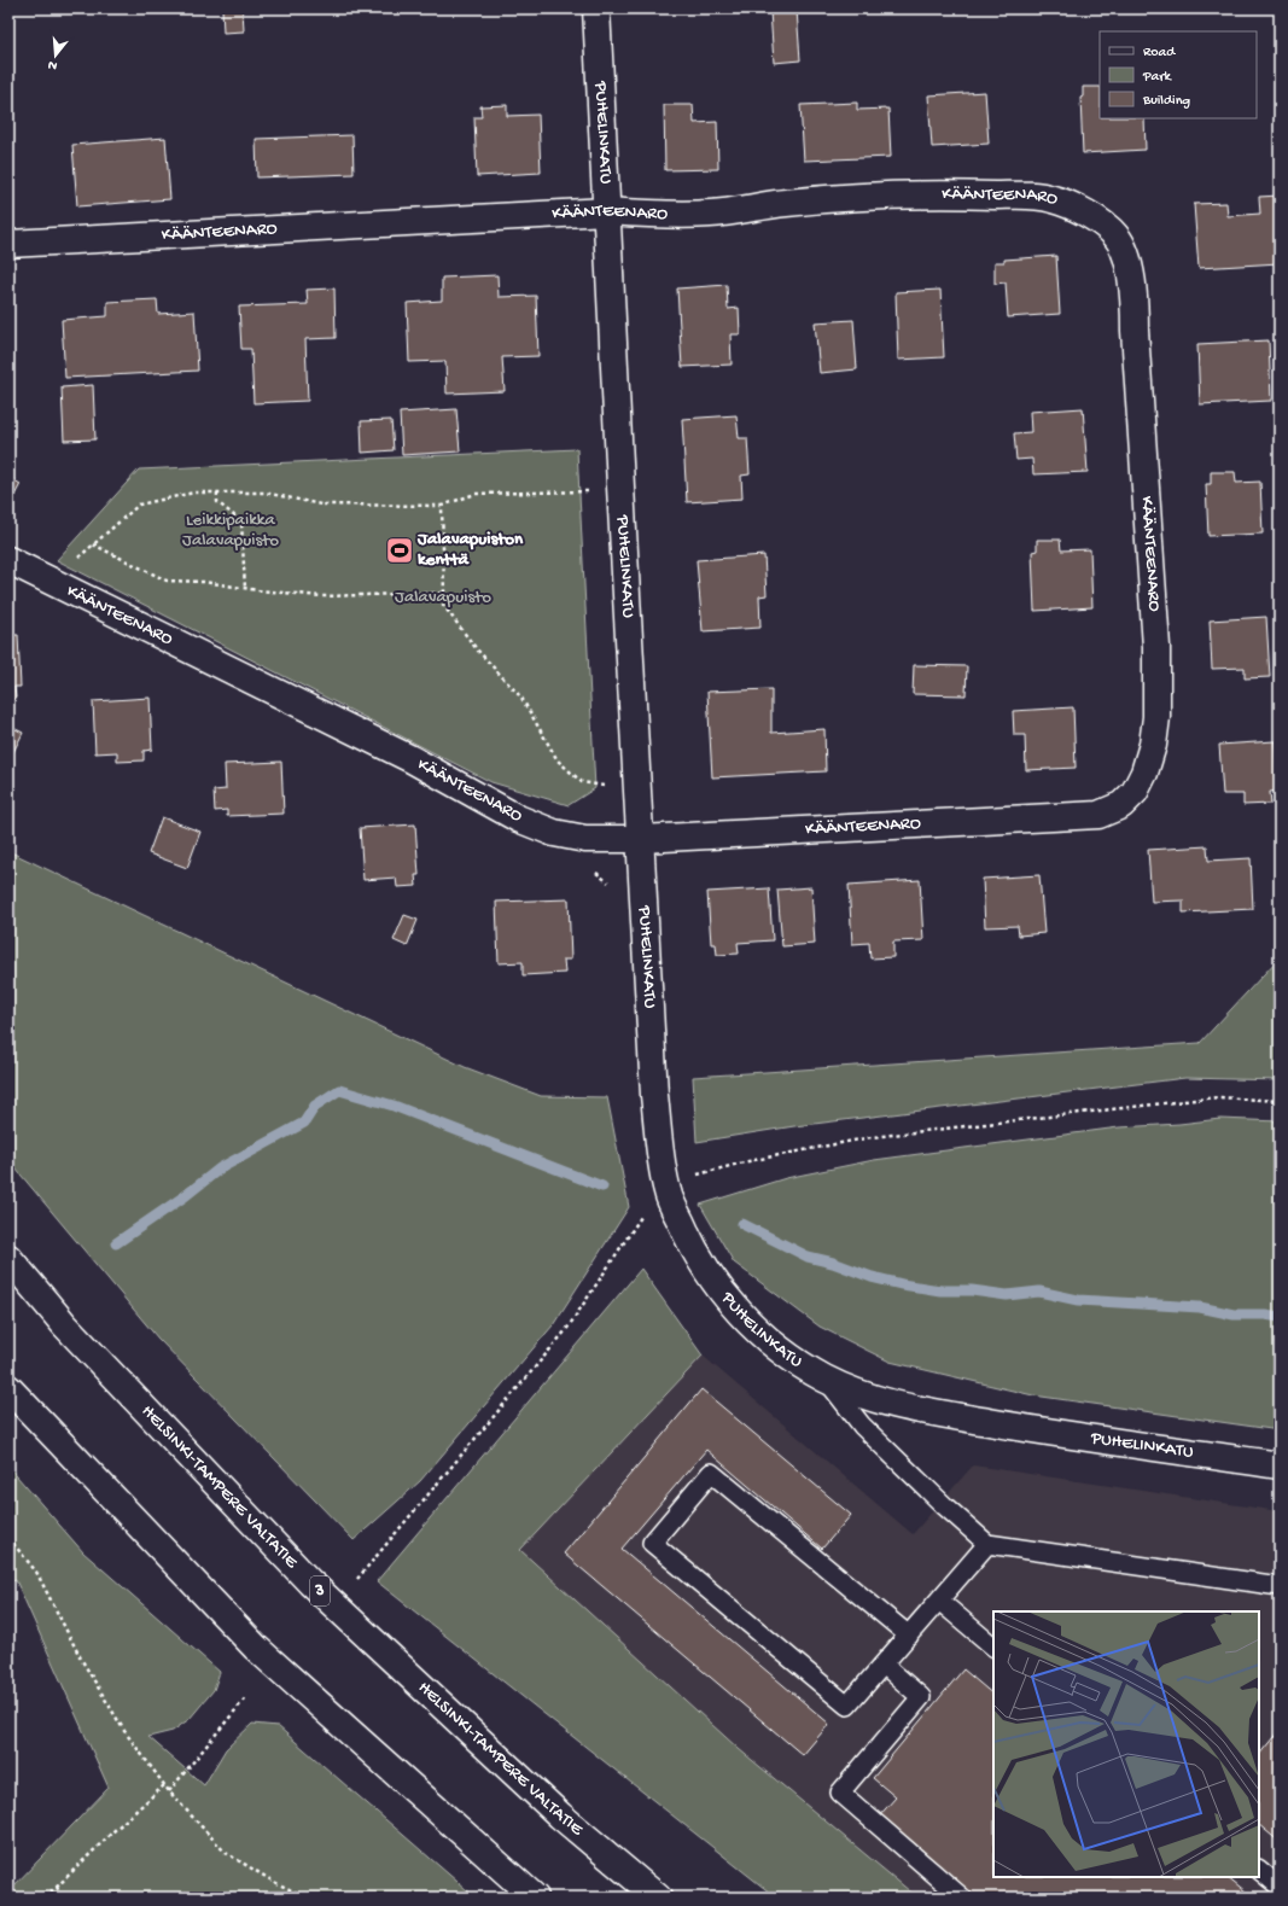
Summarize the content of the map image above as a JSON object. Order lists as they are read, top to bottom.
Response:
{
  "streets": {
    "main road": [
      "PUHELINKATU",
      "KÄÄNTEENARO",
      "HELSINKI-TAMPERE VALTATIE",
      "3"
    ]
  },
  "crossings": [
    ["PUHELINKATU", "KÄÄNTEENARO"]
  ],
  "parks": ["Leikkipaikka Jalavapuisto", "Jalavapuisto"],
  "places": {
    "sports": ["Jalavapuiston kenttä"]
  },
  "legend": ["Road", "Park", "Building"],
  "north": "bottom"
}
